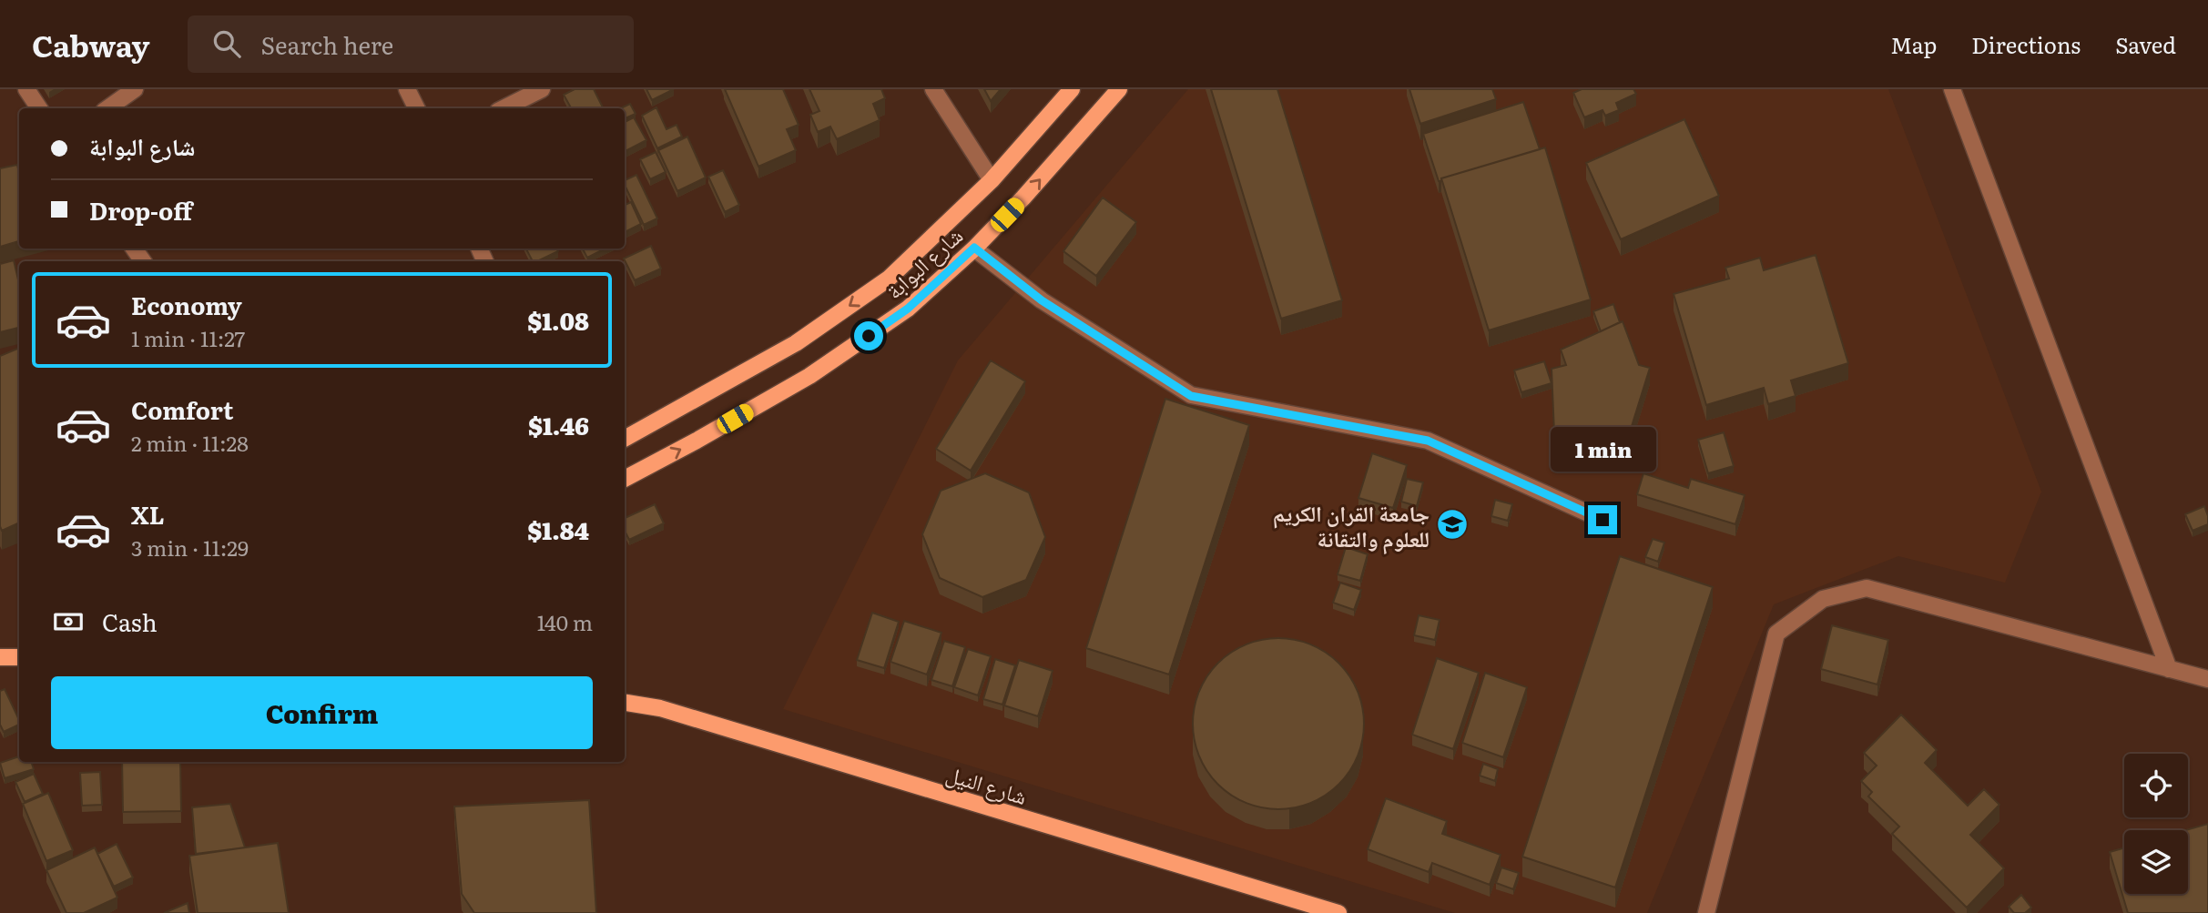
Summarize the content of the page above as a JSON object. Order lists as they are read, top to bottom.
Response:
{
  "streets": {
    "main road": ["شارع البوابة", "شارع النيل"]
  },
  "places": {
    "school or university": ["جامعة القران الكريم للعلوم والتقانة"]
  },
  "page": {
    "header": "Cabway",
    "search": "Search here",
    "nav": ["Map", "Directions", "Saved"],
    "banner": ["شارع البوابة", "Drop-off"],
    "list": [
      {
        "name": "Economy",
        "note": "1 min · 11:27",
        "value": "$1.08"
      },
      {
        "name": "Comfort",
        "note": "2 min · 11:28",
        "value": "$1.46"
      },
      {
        "name": "XL",
        "note": "3 min · 11:29",
        "value": "$1.84"
      }
    ],
    "bubble": "1 min",
    "pay": ["Cash", "140 m"],
    "buttons": "Confirm"
  }
}
